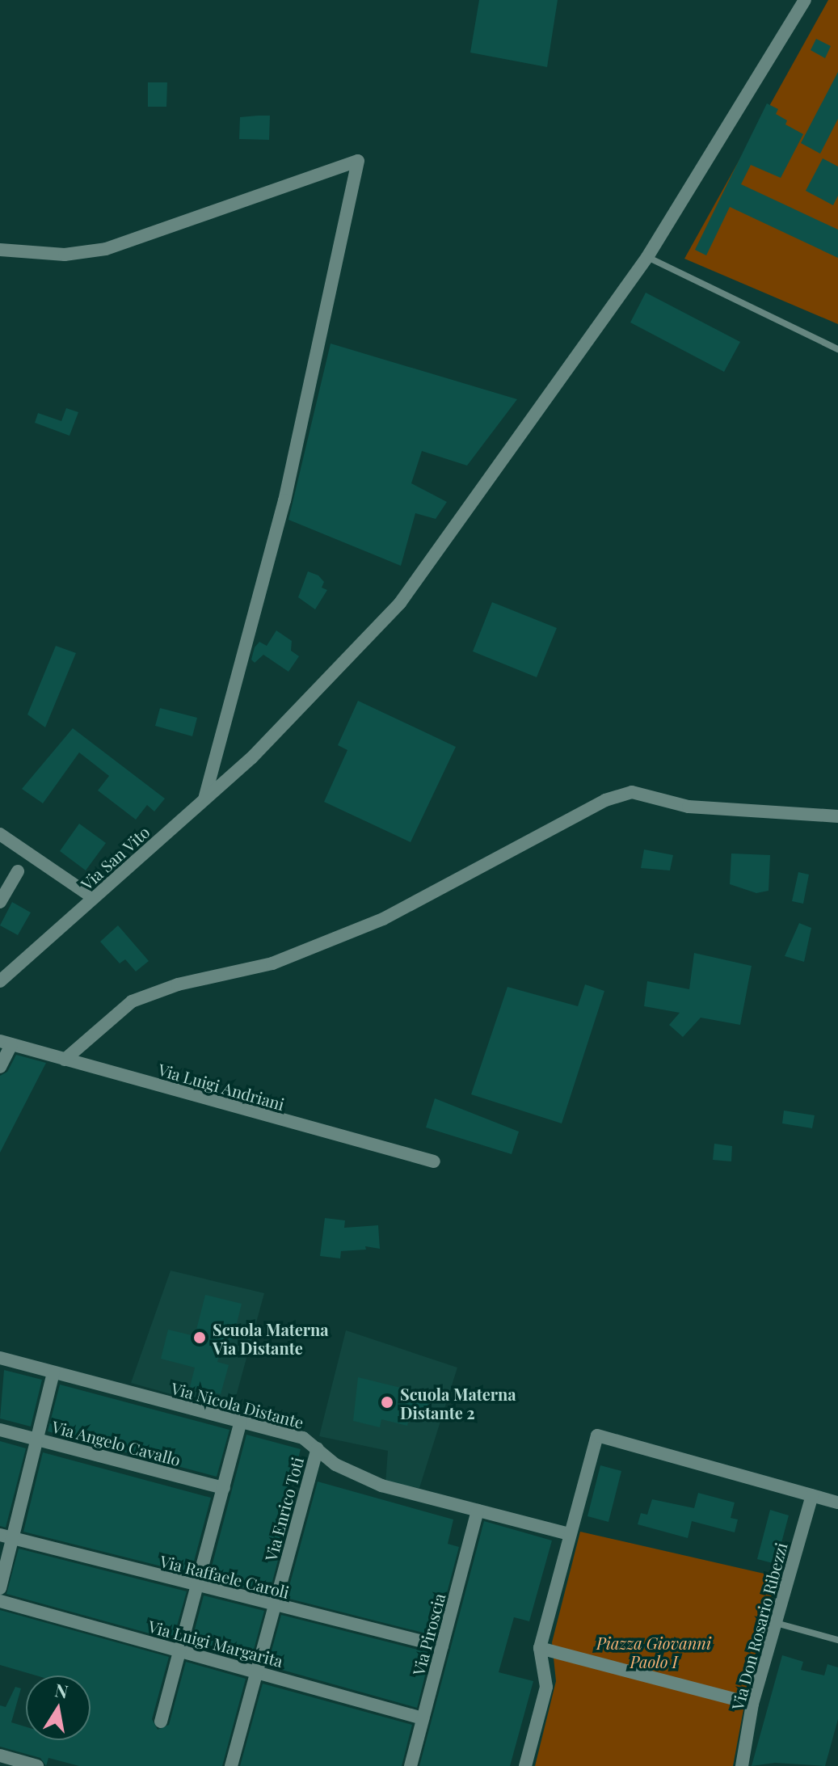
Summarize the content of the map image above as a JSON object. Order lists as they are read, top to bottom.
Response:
{
  "streets": {
    "street": [
      "Via San Vito",
      "Via Luigi Andriani",
      "Via Nicola Distante",
      "Via Angelo Cavallo",
      "Via Enrico Toti",
      "Via Raffaele Caroli",
      "Via Don Rosario Ribezzi",
      "Via Piroscia",
      "Via Luigi Margarita"
    ]
  },
  "crossings": [
    ["Via Nicola Distante", "Via Enrico Toti"],
    ["Via Nicola Distante", "Via Piroscia"],
    ["Via Enrico Toti", "Via Raffaele Caroli"],
    ["Via Enrico Toti", "Via Luigi Margarita"],
    ["Via Raffaele Caroli", "Via Piroscia"],
    ["Via Piroscia", "Via Luigi Margarita"]
  ],
  "parks": ["Piazza Giovanni Paolo I"],
  "places": ["Scuola Materna Via Distante", "Scuola Materna Distante 2"],
  "north": "top"
}
